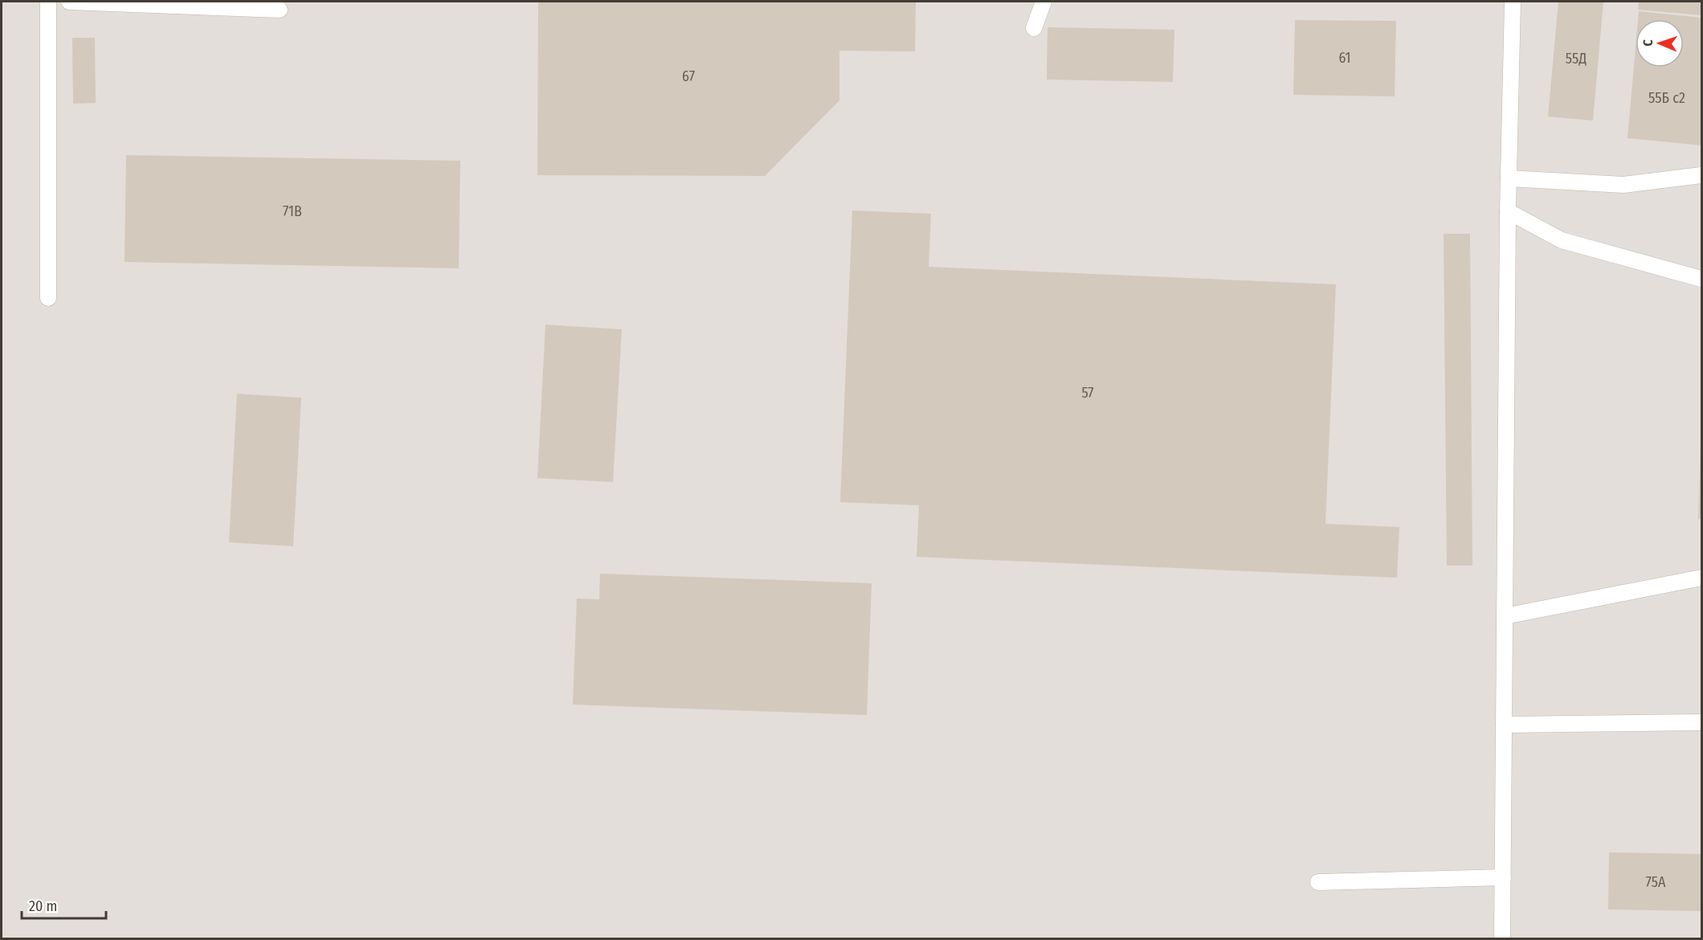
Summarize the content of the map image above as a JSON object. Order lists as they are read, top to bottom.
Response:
{
  "house_numbers": [
    "61",
    "55Д",
    "67",
    "55Б с2",
    "71В",
    "57",
    "75А"
  ],
  "scale_bar": "20 m",
  "north": "left"
}
